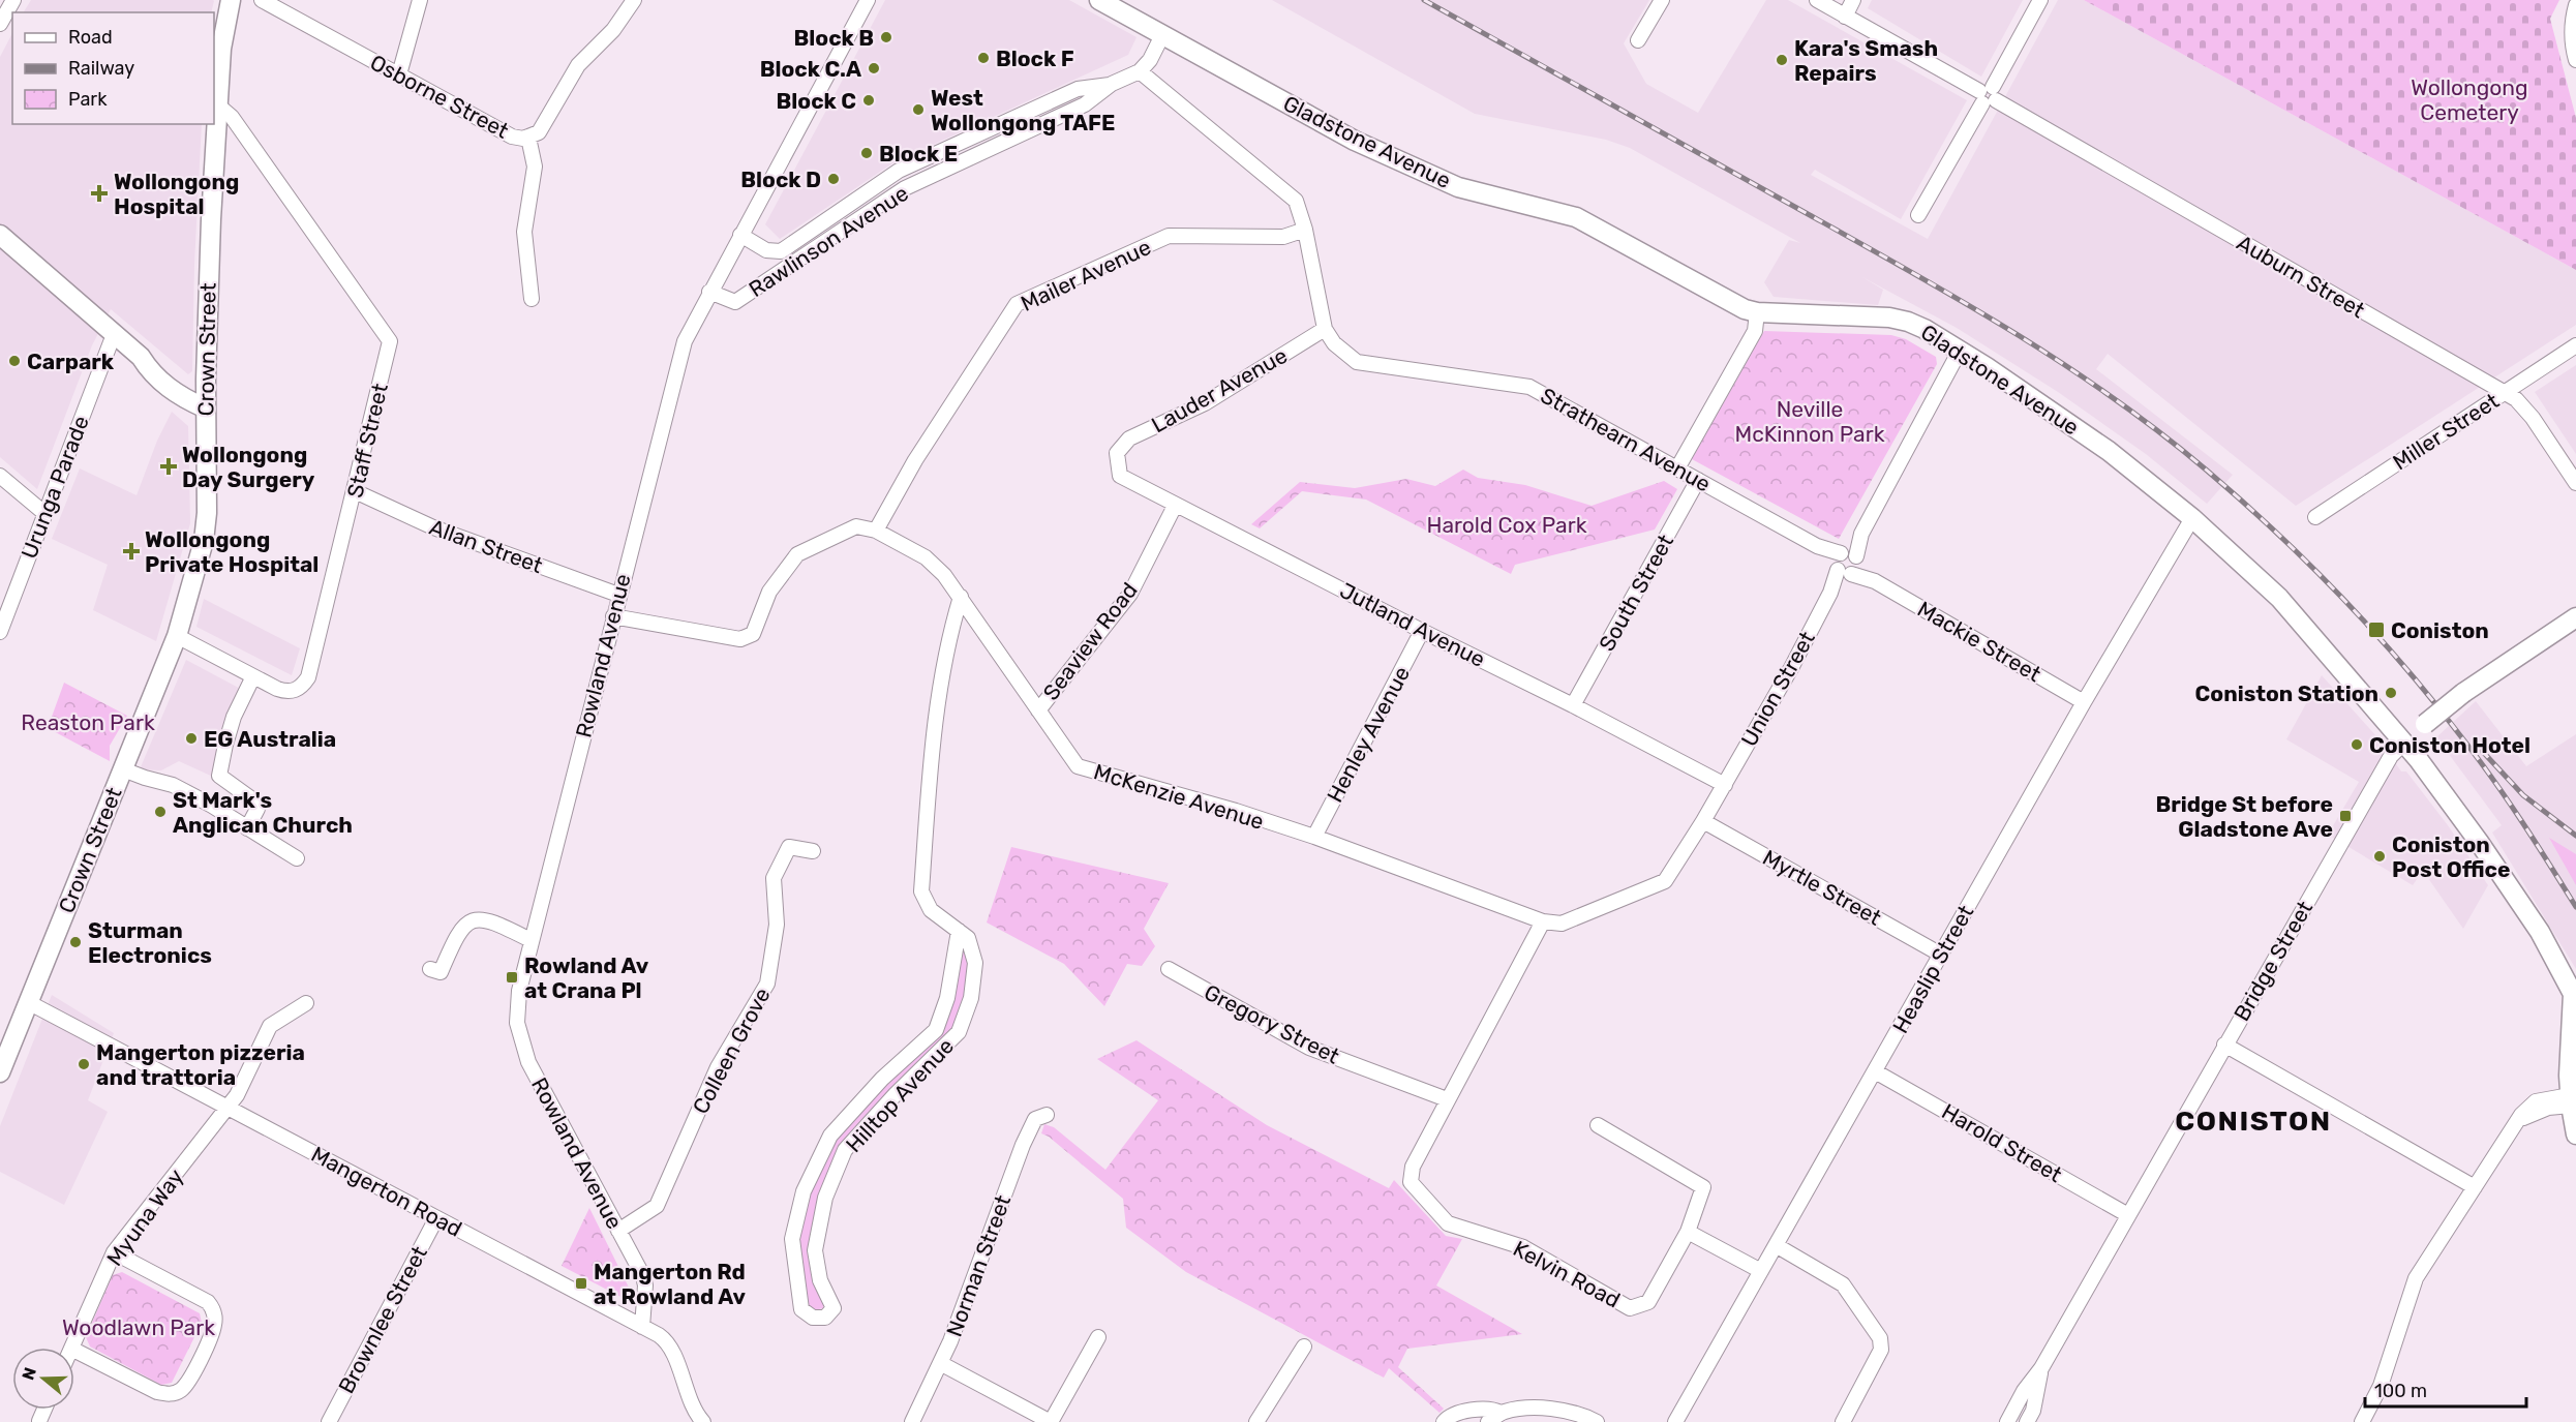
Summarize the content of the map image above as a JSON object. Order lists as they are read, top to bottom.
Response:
{
  "streets": {
    "main road": ["Gladstone Avenue", "Crown Street", "Bridge Street"],
    "street": [
      "Osborne Street",
      "Rawlinson Avenue",
      "Mailer Avenue",
      "Auburn Street",
      "Lauder Avenue",
      "Miller Street",
      "Strathearn Avenue",
      "Staff Street",
      "Urunga Parade",
      "Allan Street",
      "South Street",
      "Jutland Avenue",
      "Seaview Road",
      "Mackie Street",
      "Rowland Avenue",
      "Union Street",
      "Henley Avenue",
      "McKenzie Avenue",
      "Myrtle Street",
      "Heaslip Street",
      "Gregory Street",
      "Colleen Grove",
      "Hilltop Avenue",
      "Harold Street",
      "Mangerton Road",
      "Myuna Way",
      "Norman Street",
      "Kelvin Road",
      "Brownlee Street"
    ]
  },
  "crossings": [
    ["Gladstone Avenue", "Union Street"],
    ["Gladstone Avenue", "Bridge Street"],
    ["Gladstone Avenue", "Heaslip Street"],
    ["Rawlinson Avenue", "Strathearn Avenue"],
    ["Rawlinson Avenue", "Rowland Avenue"],
    ["Mailer Avenue", "Strathearn Avenue"],
    ["Mailer Avenue", "McKenzie Avenue"],
    ["Auburn Street", "Miller Street"],
    ["Crown Street", "Staff Street"],
    ["Crown Street", "Mangerton Road"],
    ["Lauder Avenue", "Strathearn Avenue"],
    ["Lauder Avenue", "Jutland Avenue"],
    ["Strathearn Avenue", "South Street"],
    ["Strathearn Avenue", "Mackie Street"],
    ["Strathearn Avenue", "Union Street"],
    ["Staff Street", "Allan Street"],
    ["Allan Street", "Rowland Avenue"],
    ["South Street", "Jutland Avenue"],
    ["Jutland Avenue", "Seaview Road"],
    ["Jutland Avenue", "Union Street"],
    ["Jutland Avenue", "Henley Avenue"],
    ["Jutland Avenue", "McKenzie Avenue"],
    ["Seaview Road", "McKenzie Avenue"],
    ["Mackie Street", "Union Street"],
    ["Mackie Street", "Heaslip Street"],
    ["Rowland Avenue", "McKenzie Avenue"],
    ["Rowland Avenue", "Colleen Grove"],
    ["Rowland Avenue", "Mangerton Road"],
    ["Union Street", "McKenzie Avenue"],
    ["Henley Avenue", "McKenzie Avenue"],
    ["McKenzie Avenue", "Myrtle Street"],
    ["McKenzie Avenue", "Hilltop Avenue"],
    ["McKenzie Avenue", "Kelvin Road"],
    ["Myrtle Street", "Heaslip Street"],
    ["Bridge Street", "Harold Street"],
    ["Heaslip Street", "Harold Street"],
    ["Gregory Street", "Kelvin Road"],
    ["Mangerton Road", "Myuna Way"],
    ["Mangerton Road", "Brownlee Street"]
  ],
  "districts": ["CONISTON"],
  "parks": [
    "Wollongong Cemetery",
    "Neville McKinnon Park",
    "Harold Cox Park",
    "Reaston Park",
    "Woodlawn Park"
  ],
  "places": {
    "other": [
      "Block B",
      "Block F",
      "Kara's Smash Repairs",
      "Block C.A",
      "Block C",
      "West Wollongong TAFE",
      "Block E",
      "Block D",
      "Carpark",
      "Coniston Station",
      "EG Australia",
      "Coniston Hotel",
      "St Mark's Anglican Church",
      "Coniston Post Office",
      "Sturman Electronics",
      "Mangerton pizzeria and trattoria"
    ],
    "health": ["Wollongong Hospital", "Wollongong Day Surgery", "Wollongong Private Hospital"],
    "transit": [
      "Coniston",
      "Bridge St before Gladstone Ave",
      "Rowland Av at Crana Pl",
      "Mangerton Rd at Rowland Av"
    ]
  },
  "legend": ["Road", "Railway", "Park"],
  "scale_bar": "100 m",
  "north": "left"
}
